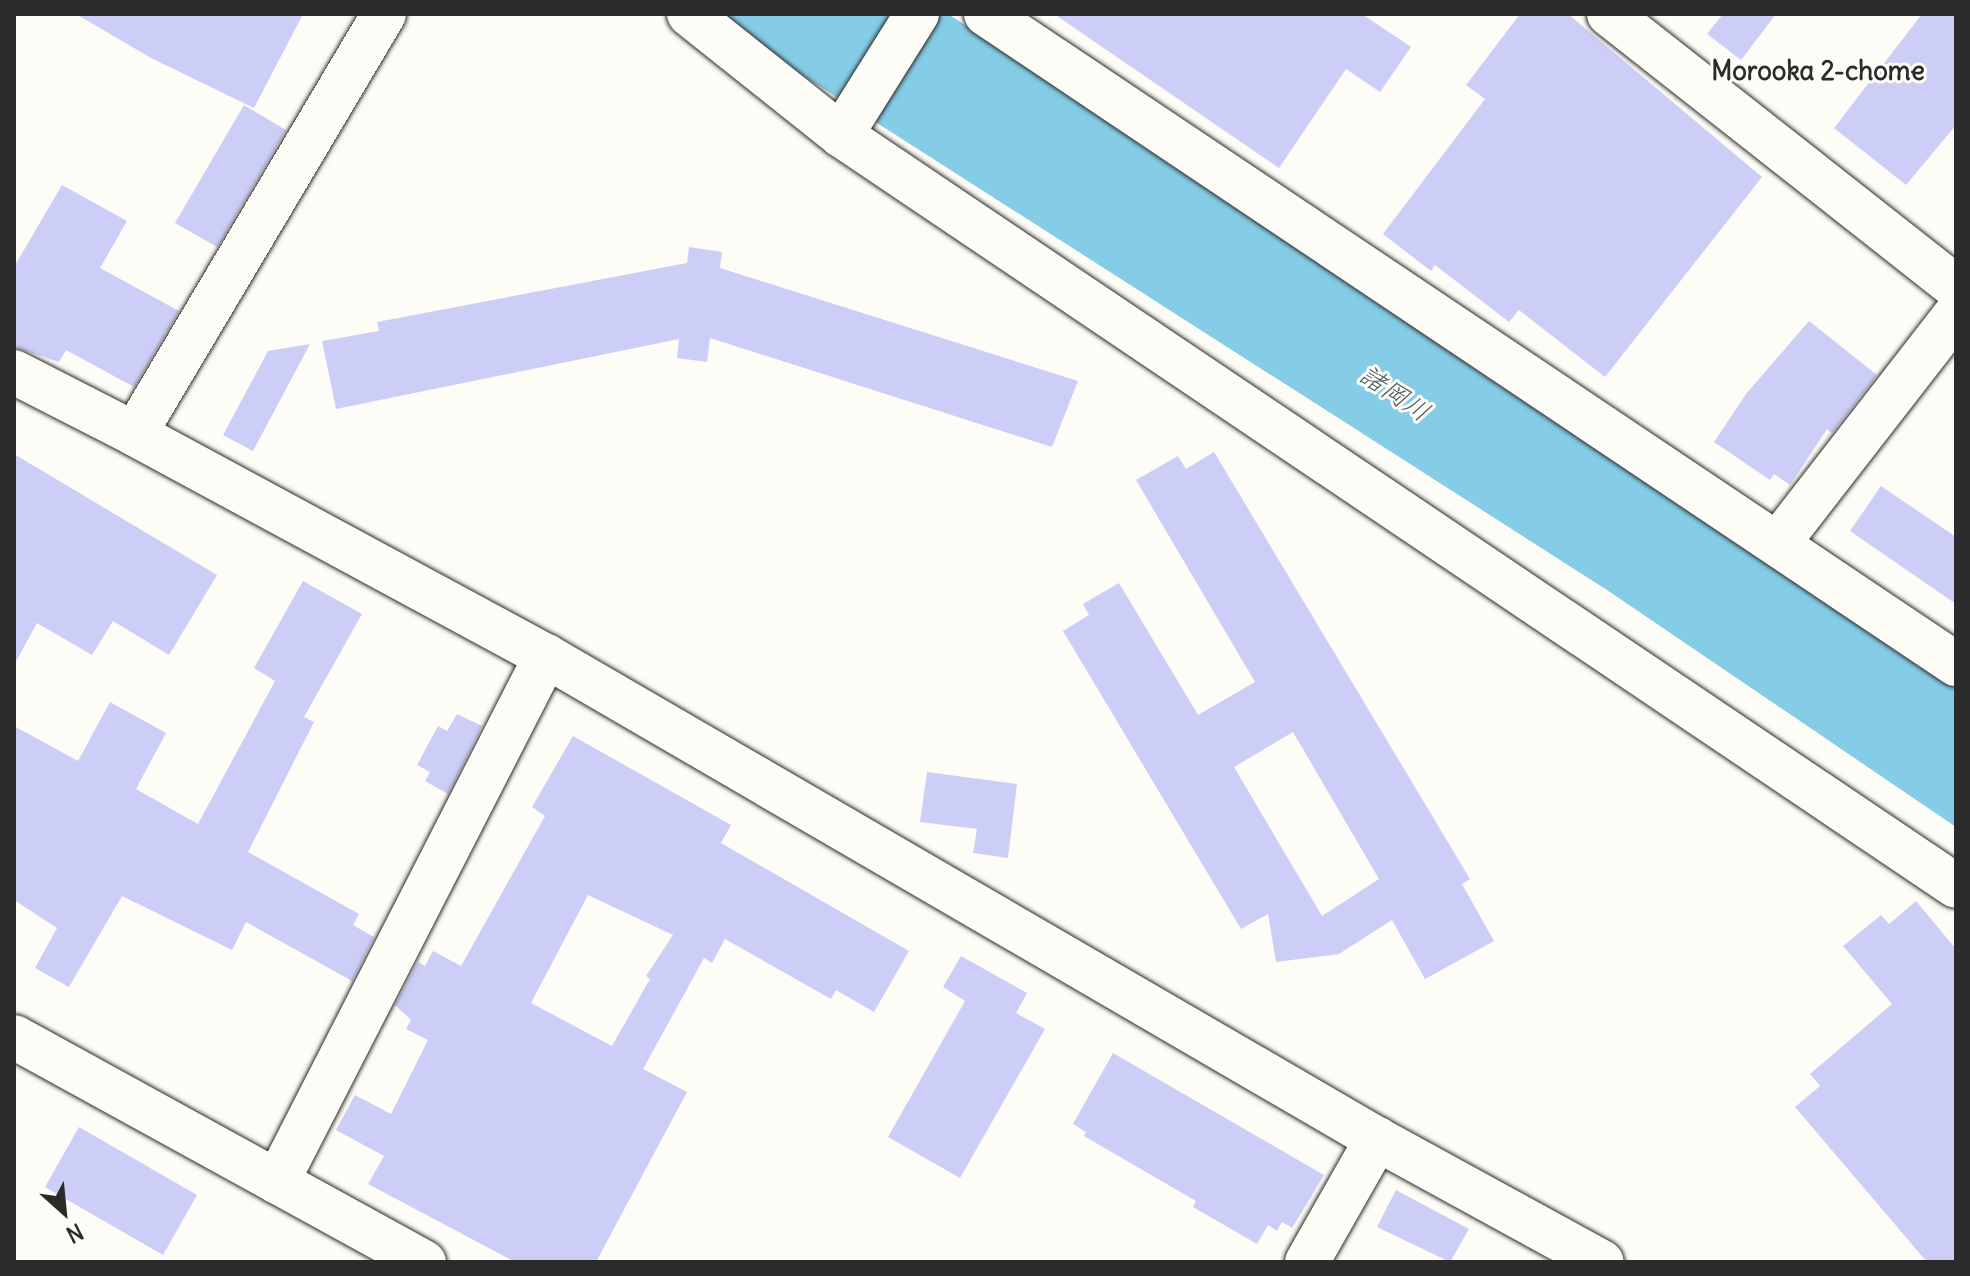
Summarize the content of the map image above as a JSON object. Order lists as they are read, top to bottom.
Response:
{
  "districts": ["Morooka 2-chome"],
  "water": ["諸岡川"],
  "north": "bottom right"
}
